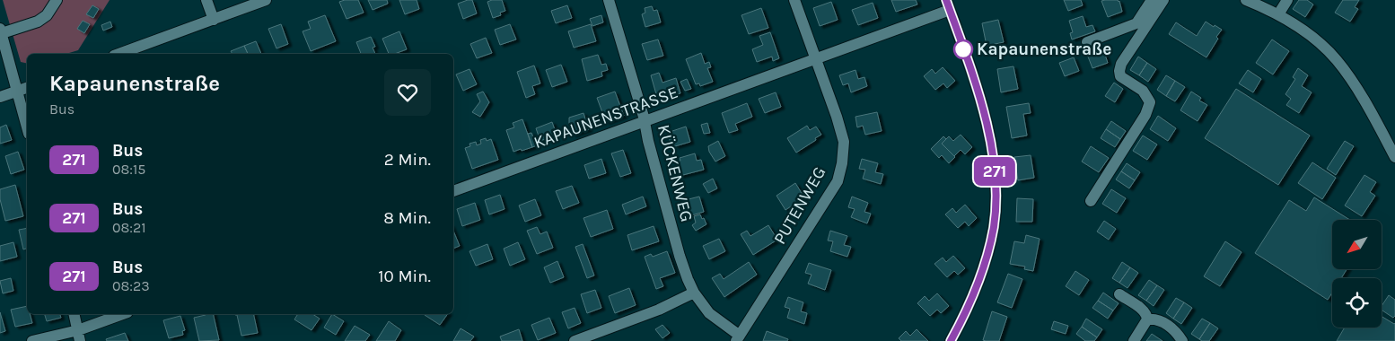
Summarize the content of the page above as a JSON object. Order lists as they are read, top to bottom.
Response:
{
  "streets": {
    "street": ["KAPAUNENSTRASSE", "KÜCKENWEG", "PUTENWEG"]
  },
  "crossings": [
    ["KAPAUNENSTRASSE", "KÜCKENWEG"],
    ["KAPAUNENSTRASSE", "PUTENWEG"],
    ["KÜCKENWEG", "PUTENWEG"]
  ],
  "places": ["Kapaunenstraße"],
  "lines": ["bus line 271"],
  "north": "bottom left",
  "page": {
    "on_map": "271",
    "heading": ["Kapaunenstraße", "Bus"],
    "list": [
      {
        "mark": "271",
        "name": "Bus",
        "note": "08:15",
        "value": "2 Min."
      },
      {
        "mark": "271",
        "name": "Bus",
        "note": "08:21",
        "value": "8 Min."
      },
      {
        "mark": "271",
        "name": "Bus",
        "note": "08:23",
        "value": "10 Min."
      }
    ]
  }
}
